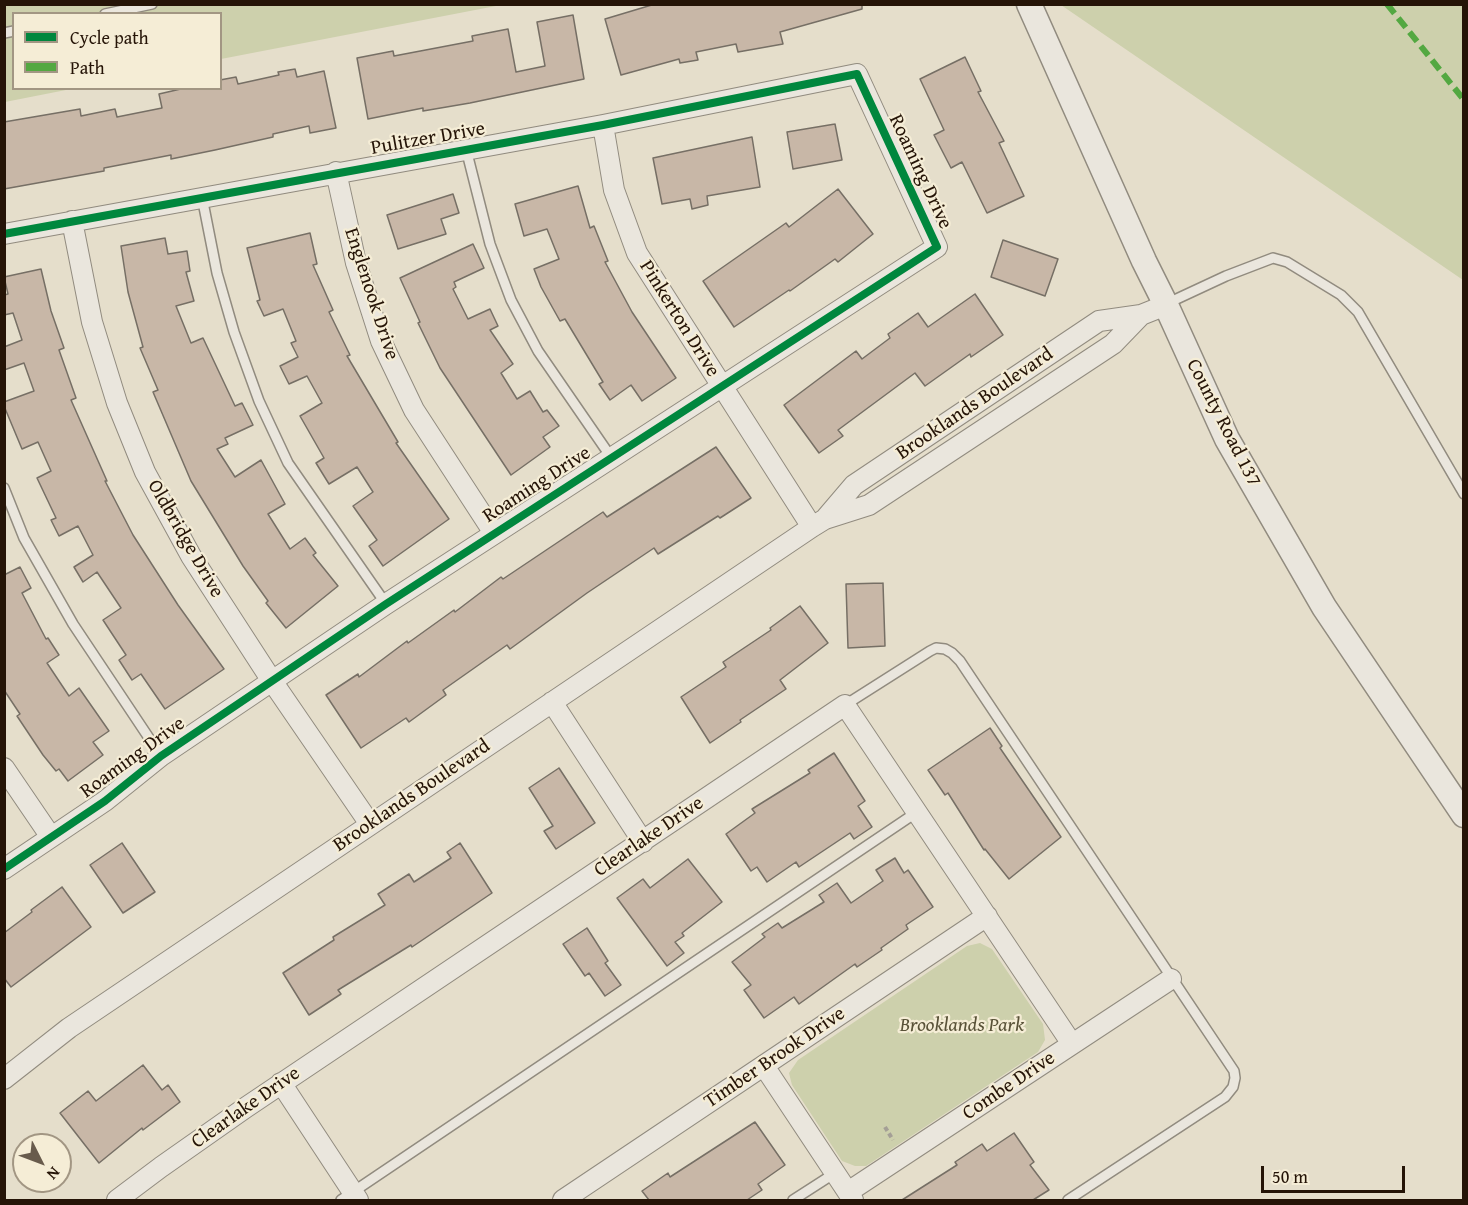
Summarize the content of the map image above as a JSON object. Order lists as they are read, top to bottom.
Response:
{
  "streets": {
    "street": [
      "Pulitzer Drive",
      "Roaming Drive",
      "Englenook Drive",
      "Pinkerton Drive",
      "Brooklands Boulevard",
      "County Road 137",
      "Oldbridge Drive",
      "Clearlake Drive",
      "Timber Brook Drive",
      "Combe Drive"
    ]
  },
  "crossings": [
    ["Pulitzer Drive", "Roaming Drive"],
    ["Pulitzer Drive", "Englenook Drive"],
    ["Pulitzer Drive", "Pinkerton Drive"],
    ["Pulitzer Drive", "Oldbridge Drive"],
    ["Roaming Drive", "Englenook Drive"],
    ["Roaming Drive", "Pinkerton Drive"],
    ["Roaming Drive", "Oldbridge Drive"],
    ["Pinkerton Drive", "Brooklands Boulevard"],
    ["Brooklands Boulevard", "County Road 137"],
    ["Brooklands Boulevard", "Oldbridge Drive"]
  ],
  "parks": ["Brooklands Park"],
  "legend": ["Cycle path", "Path"],
  "scale_bar": "50 m",
  "north": "bottom right"
}
